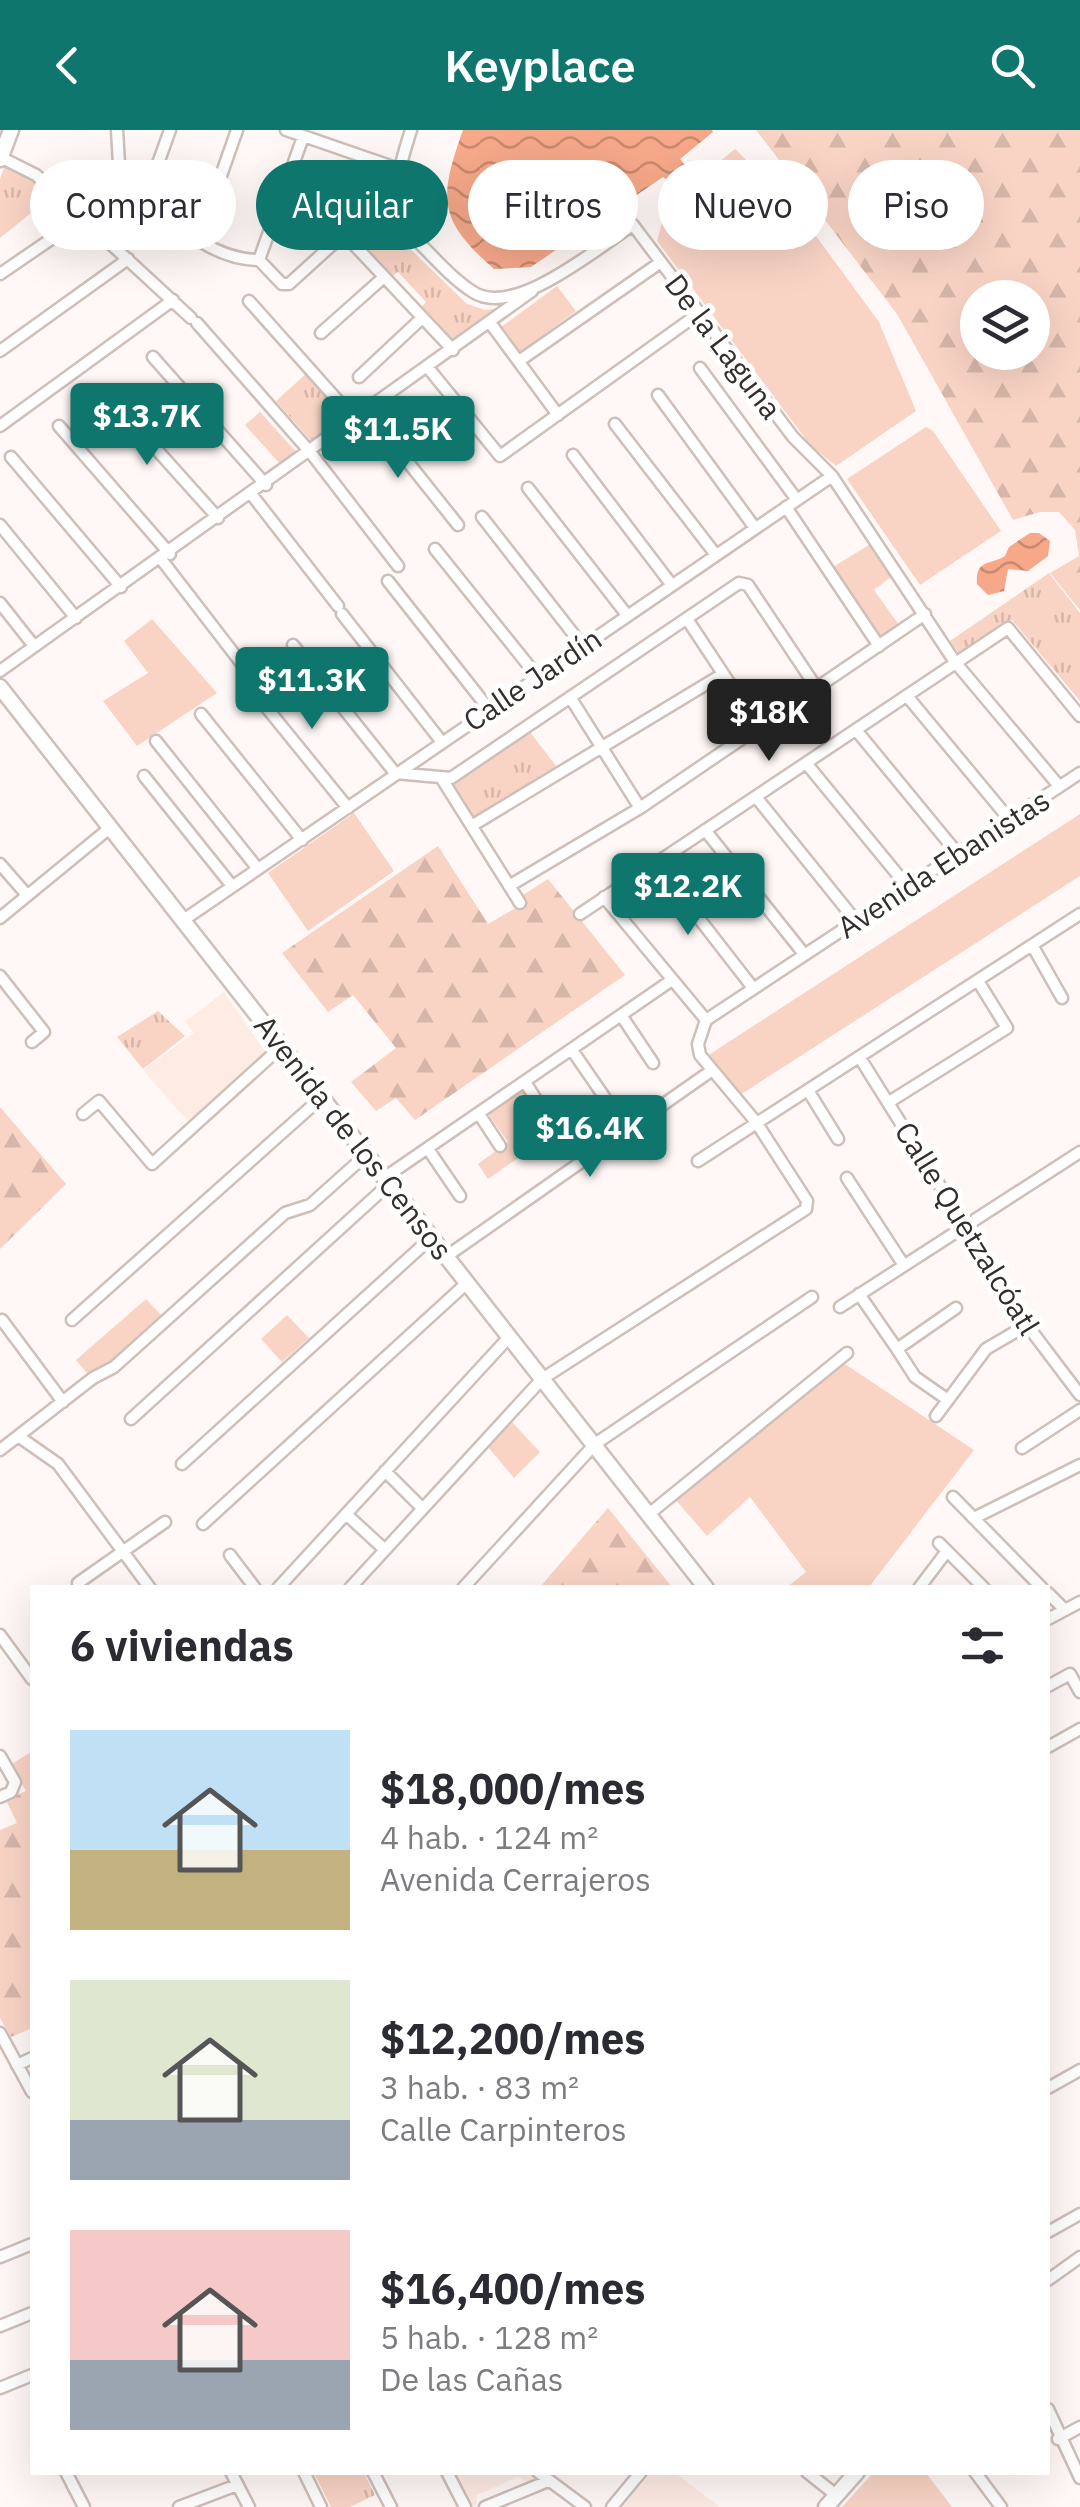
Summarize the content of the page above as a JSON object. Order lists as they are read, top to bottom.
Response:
{
  "streets": {
    "street": [
      "De la Laguna",
      "Calle Jardín",
      "Avenida Ebanistas",
      "Avenida de los Censos",
      "Calle Quetzalcóatl"
    ]
  },
  "crossings": [
    ["De la Laguna", "Calle Jardín"],
    ["De la Laguna", "Avenida Ebanistas"],
    ["Calle Jardín", "Avenida de los Censos"]
  ],
  "page": {
    "header": "Keyplace",
    "chip": [
      "Comprar",
      "Alquilar",
      "Filtros",
      "Nuevo",
      "Piso"
    ],
    "price": [
      "$13.7K",
      "$11.5K",
      "$11.3K",
      "$18K",
      "$12.2K",
      "$16.4K"
    ],
    "heading": "6 viviendas",
    "list": [
      {
        "name": "$18,000/mes",
        "note": "4 hab. · 124 m² · Avenida Cerrajeros"
      },
      {
        "name": "$12,200/mes",
        "note": "3 hab. · 83 m² · Calle Carpinteros"
      },
      {
        "name": "$16,400/mes",
        "note": "5 hab. · 128 m² · De las Cañas"
      }
    ]
  }
}
